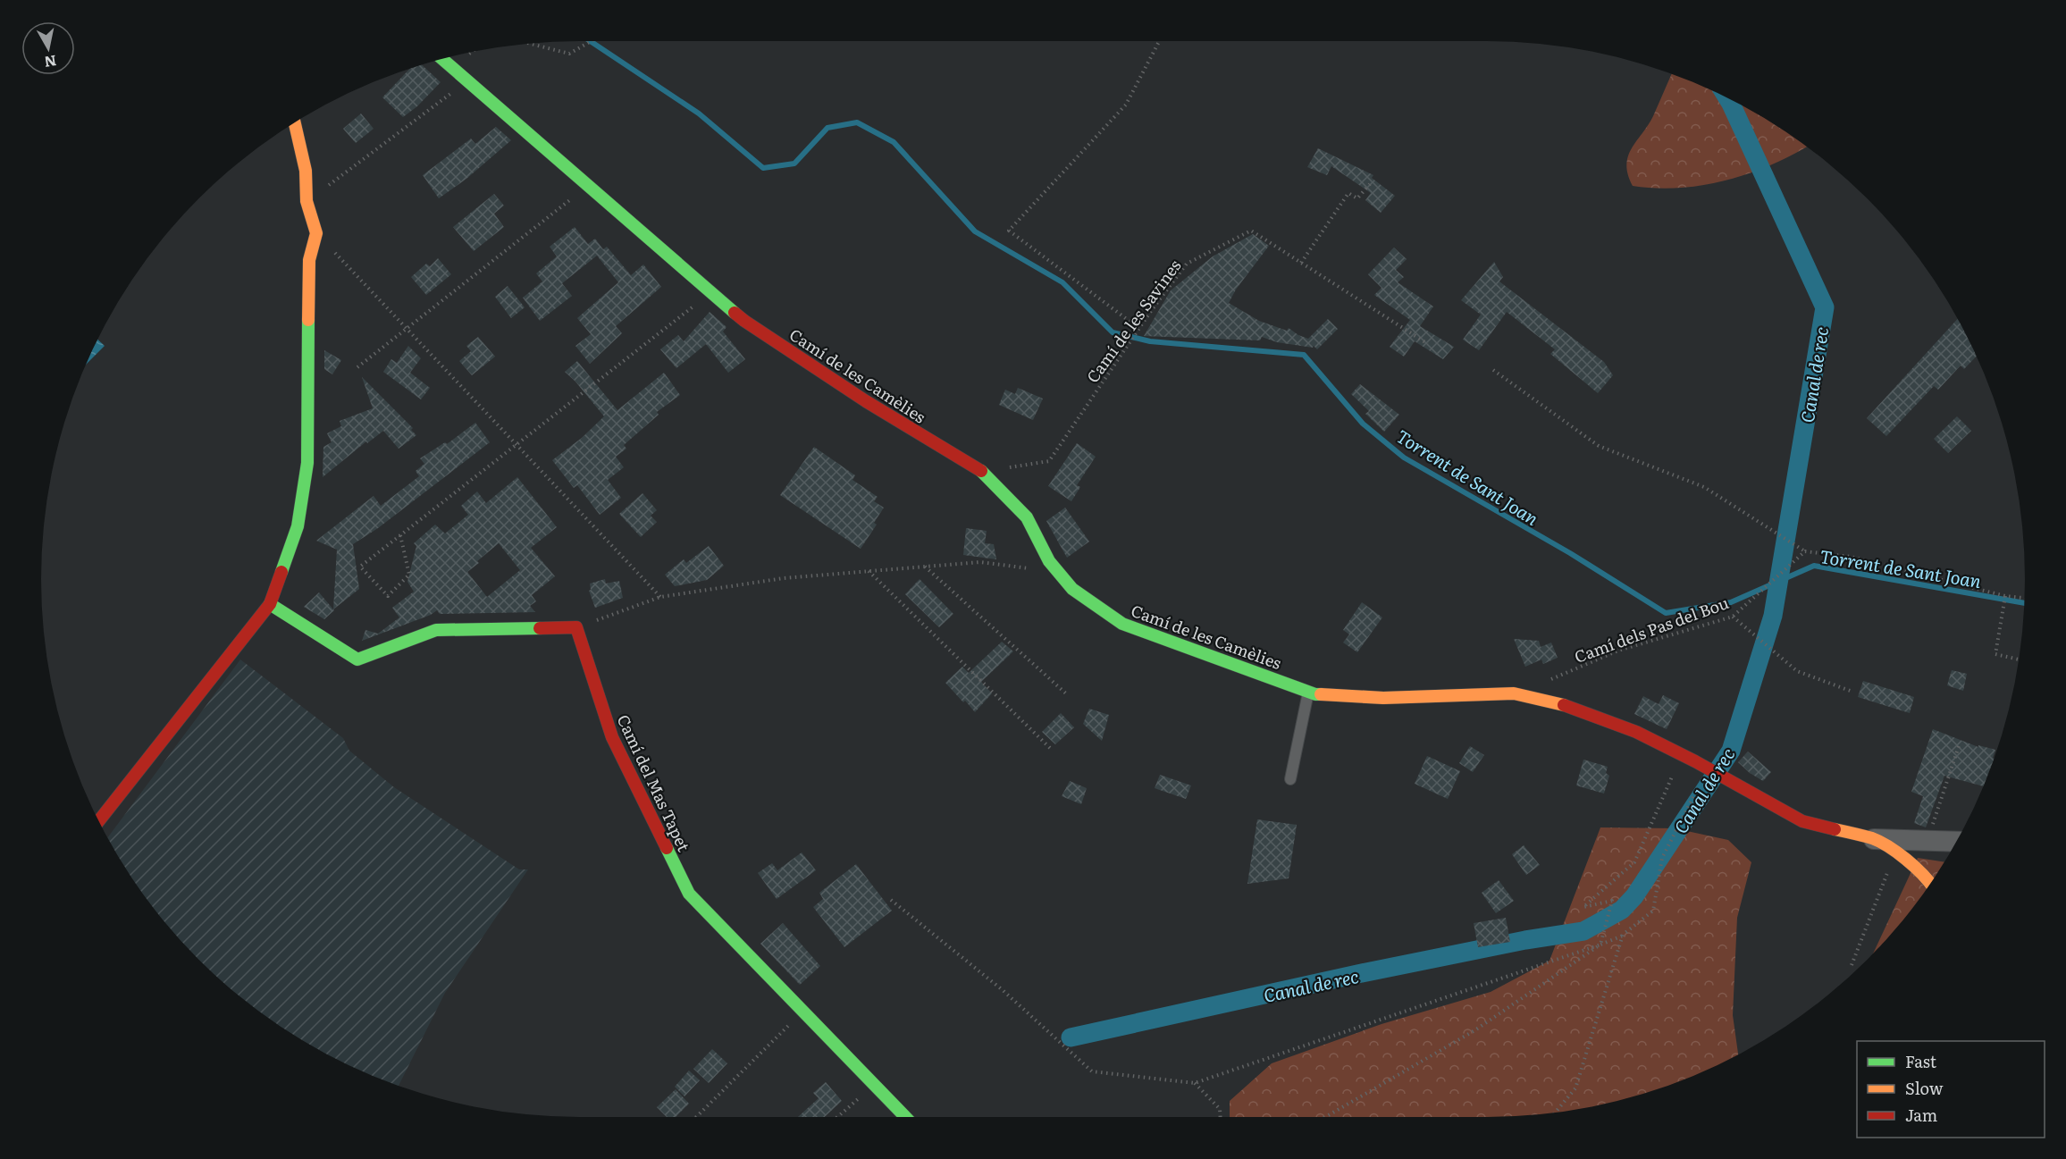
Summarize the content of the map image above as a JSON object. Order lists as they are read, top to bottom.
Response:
{
  "streets": {
    "street": ["Camí de les Camèlies", "Camí del Mas Tapet"],
    "path": ["Camí de les Savines", "Camí dels Pas del Bou"]
  },
  "crossings": [
    ["Camí de les Savines", "Camí de les Camèlies"]
  ],
  "water": ["Canal de rec", "Torrent de Sant Joan"],
  "legend": ["Fast", "Slow", "Jam"],
  "north": "bottom"
}
